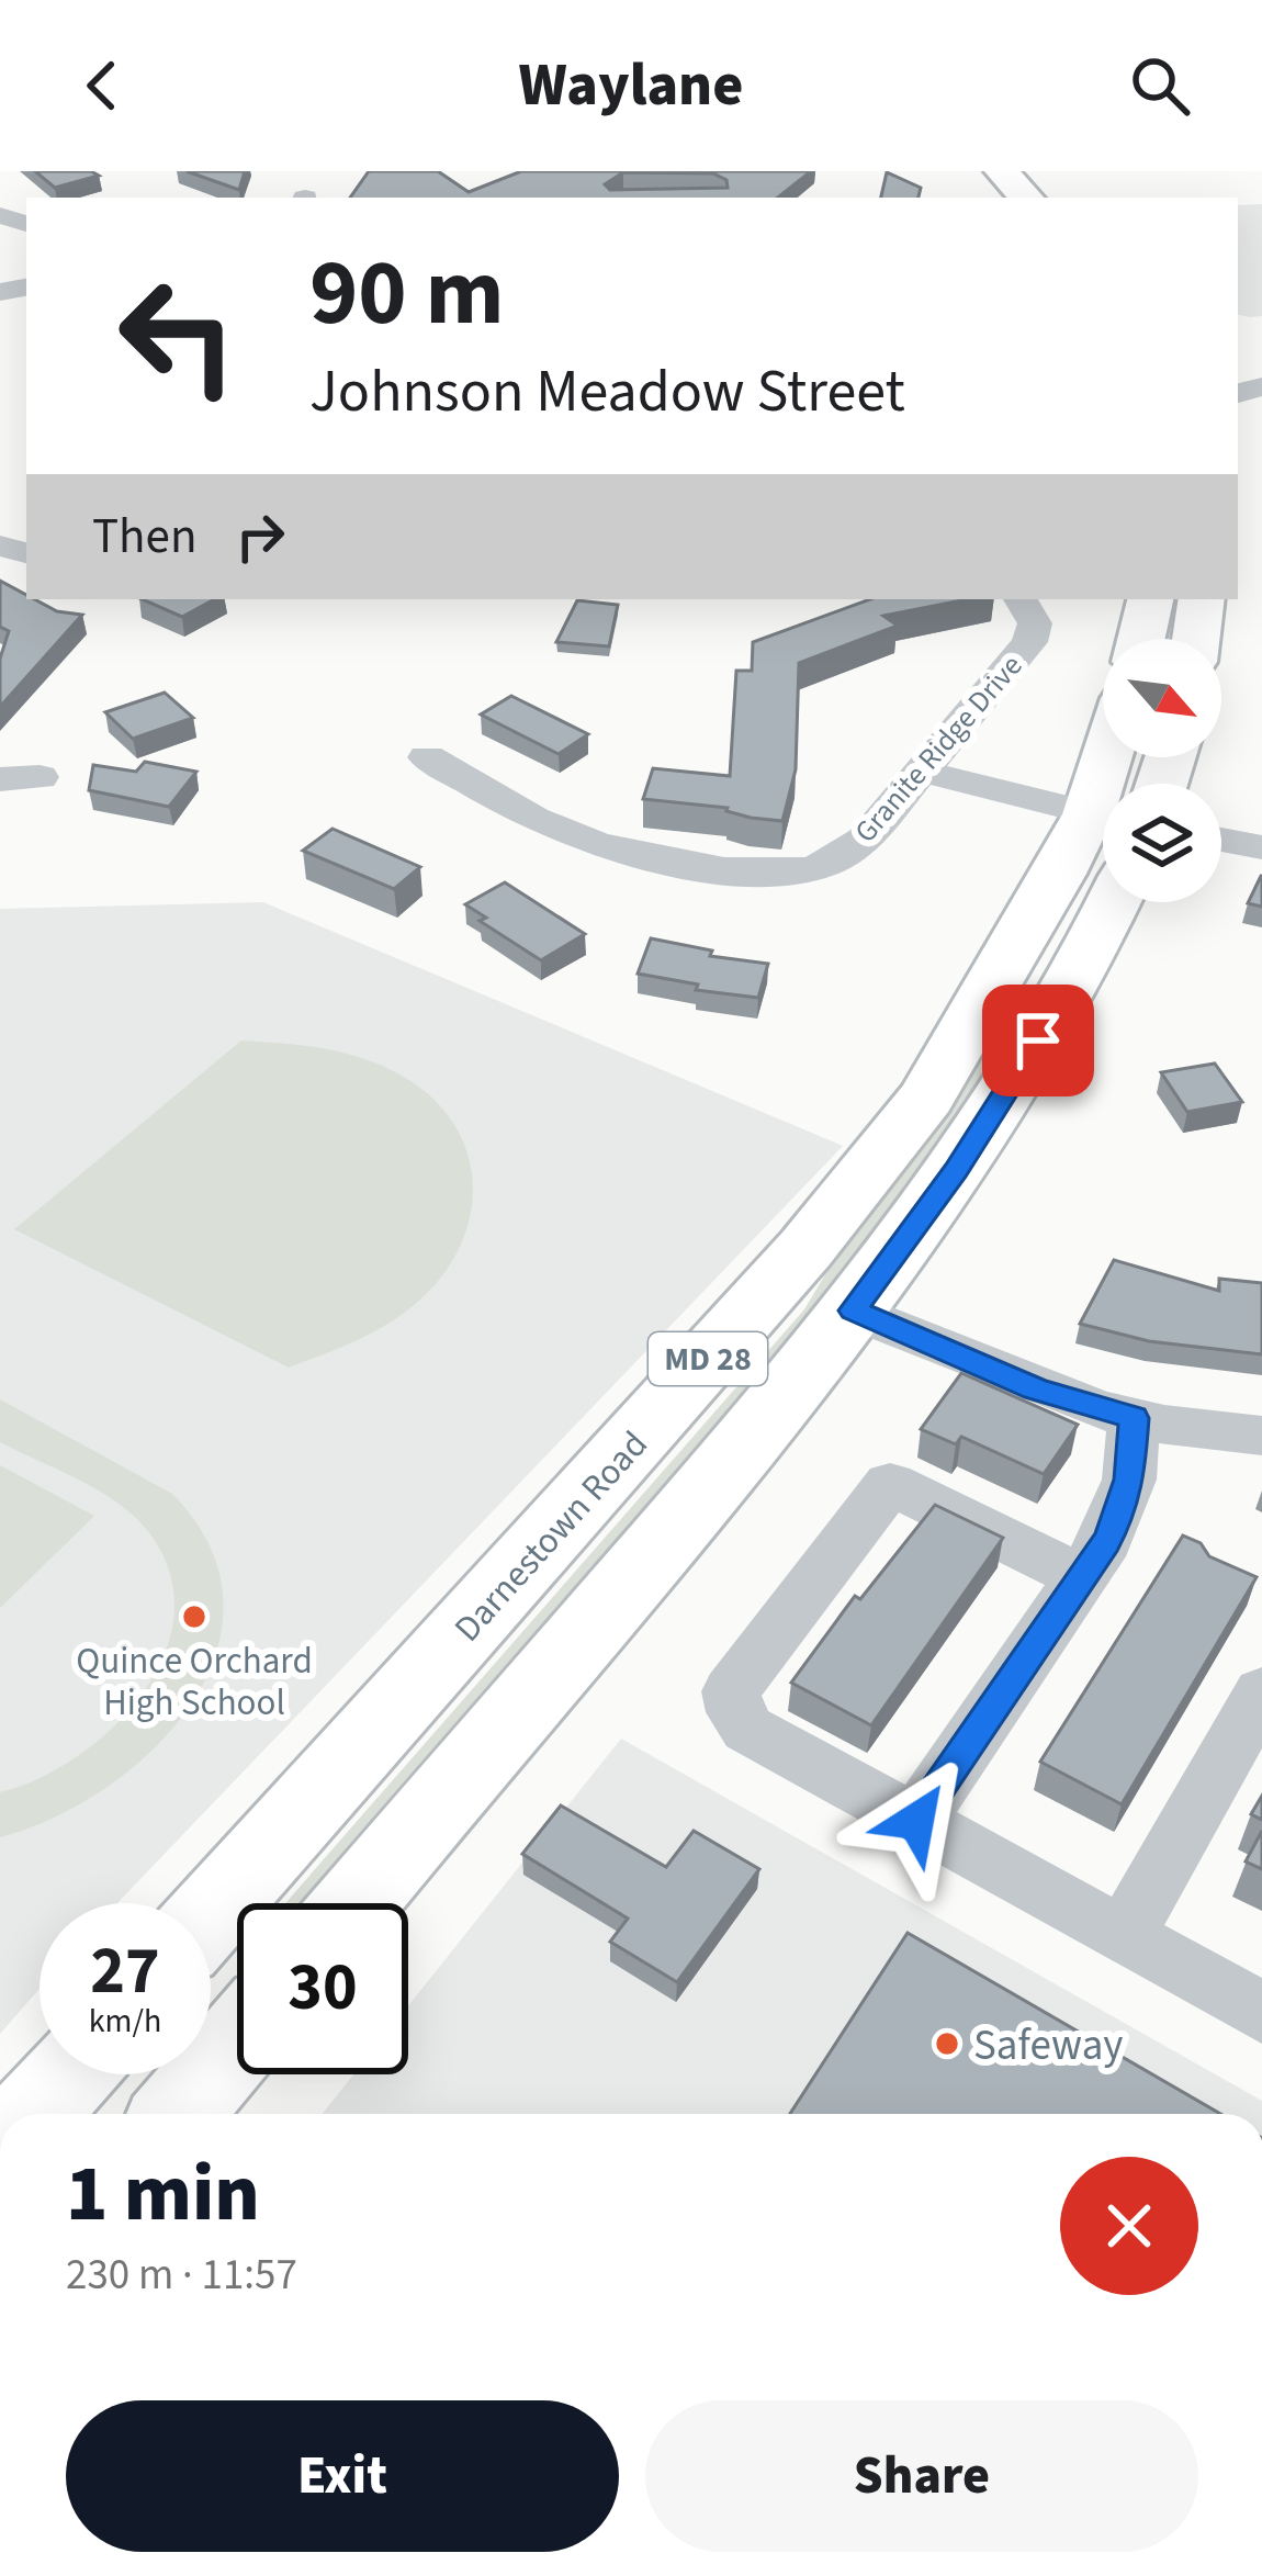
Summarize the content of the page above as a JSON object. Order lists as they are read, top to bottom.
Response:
{
  "streets": {
    "main road": ["MD 28", "Darnestown Road"],
    "street": ["Granite Ridge Drive"]
  },
  "places": ["Quince Orchard High School", "Safeway"],
  "north": "bottom right",
  "page": {
    "header": "Waylane",
    "turn": ["90 m", "Johnson Meadow Street"],
    "then": "Then",
    "speed": "27 km/h",
    "limit": "30",
    "heading": ["1 min", "230 m · 11:57"],
    "buttons": ["Exit", "Share"]
  }
}
